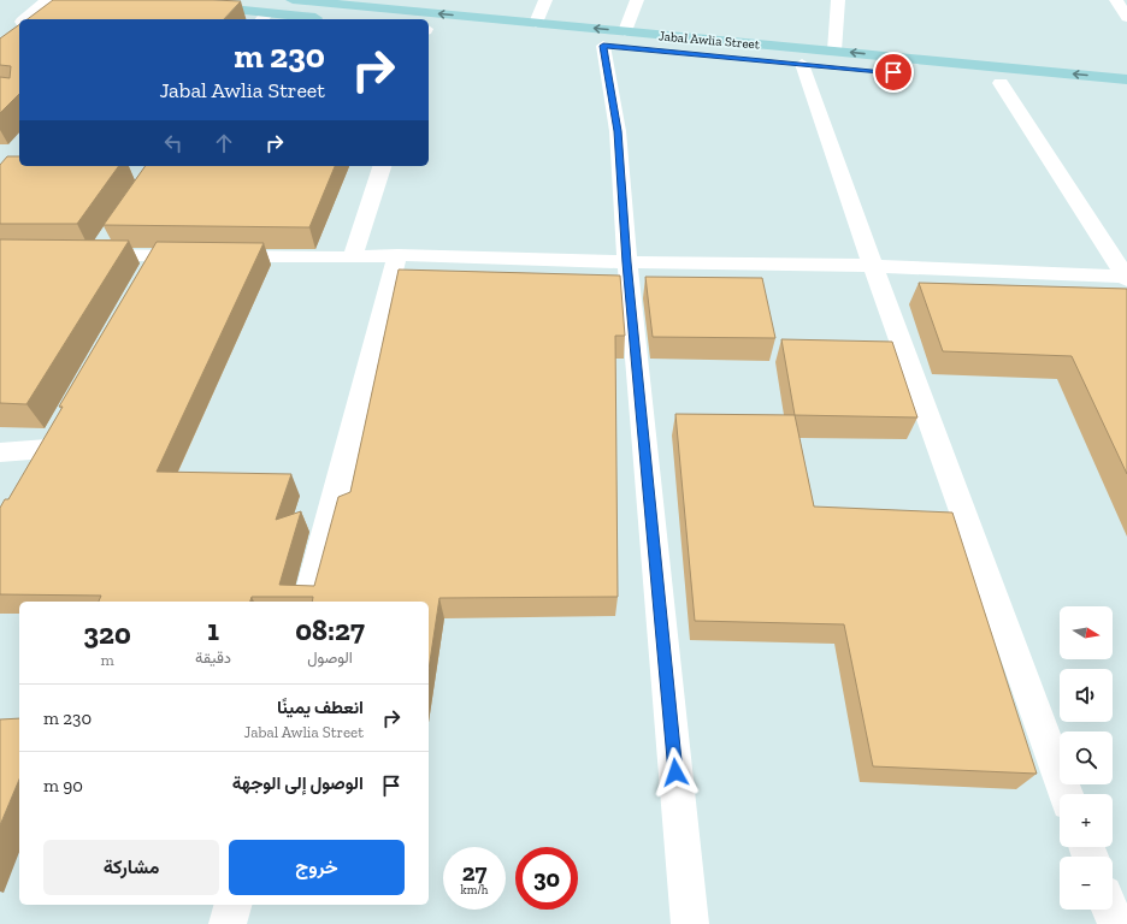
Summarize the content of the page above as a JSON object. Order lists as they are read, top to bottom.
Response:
{
  "streets": {
    "main road": ["Jabal Awlia Street"]
  },
  "north": "right",
  "page": {
    "turn": ["230 m", "Jabal Awlia Street"],
    "eta": [
      "08:27",
      "الوصول",
      "1",
      "دقيقة",
      "320",
      "m"
    ],
    "map_buttons": ["+", "−"],
    "list": [
      {
        "name": "انعطف يمينًا",
        "note": "Jabal Awlia Street",
        "value": "230 m"
      },
      {
        "name": "الوصول إلى الوجهة",
        "value": "90 m"
      }
    ],
    "buttons": ["خروج", "مشاركة"],
    "speed": "27 km/h",
    "limit": "30"
  }
}
